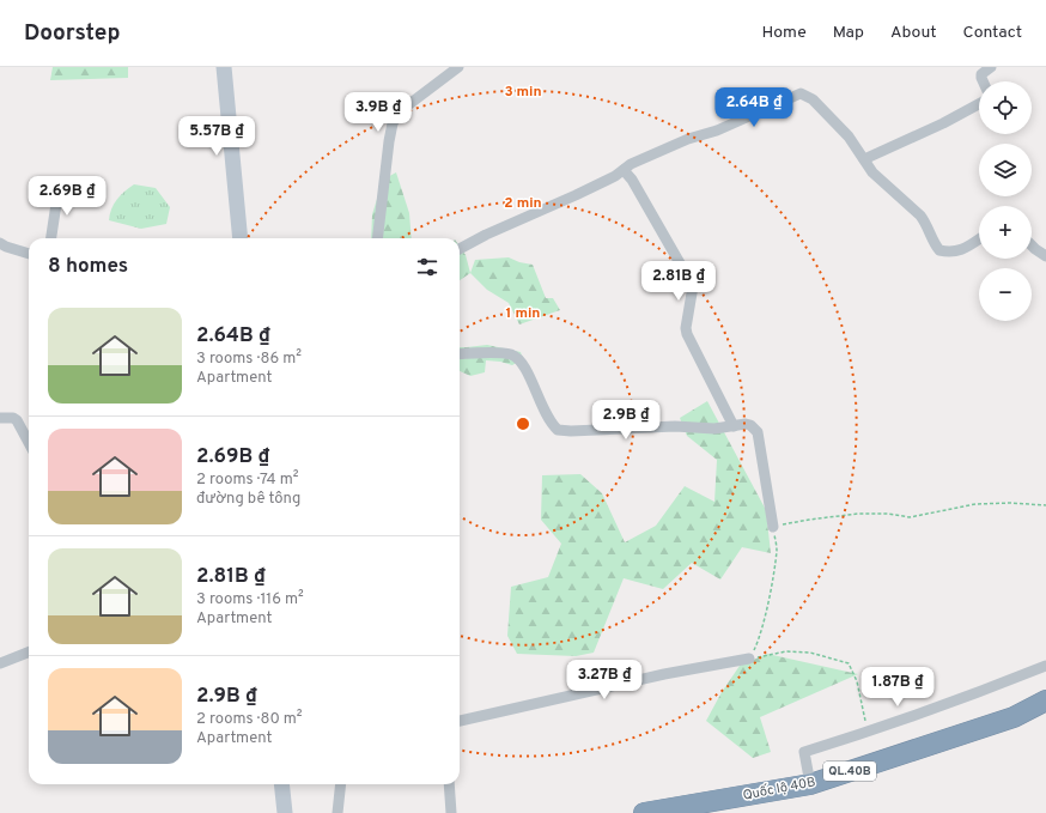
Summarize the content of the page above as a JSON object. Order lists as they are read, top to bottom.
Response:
{
  "streets": {
    "highway": ["QL.40B", "Quốc lộ 40B"]
  },
  "page": {
    "header": "Doorstep",
    "nav": [
      "Home",
      "Map",
      "About",
      "Contact"
    ],
    "map_buttons": ["+", "−"],
    "price": [
      "2.64B ₫",
      "3.9B ₫",
      "5.57B ₫",
      "2.69B ₫",
      "2.81B ₫",
      "2.9B ₫",
      "3.27B ₫",
      "1.87B ₫"
    ],
    "heading": "8 homes",
    "list": [
      {
        "name": "2.64B ₫",
        "note": "3 rooms · 86 m² · Apartment"
      },
      {
        "name": "2.69B ₫",
        "note": "2 rooms · 74 m² · đường bê tông"
      },
      {
        "name": "2.81B ₫",
        "note": "3 rooms · 116 m² · Apartment"
      },
      {
        "name": "2.9B ₫",
        "note": "2 rooms · 80 m² · Apartment"
      }
    ]
  },
  "rings": ["3 min", "2 min", "1 min"]
}
